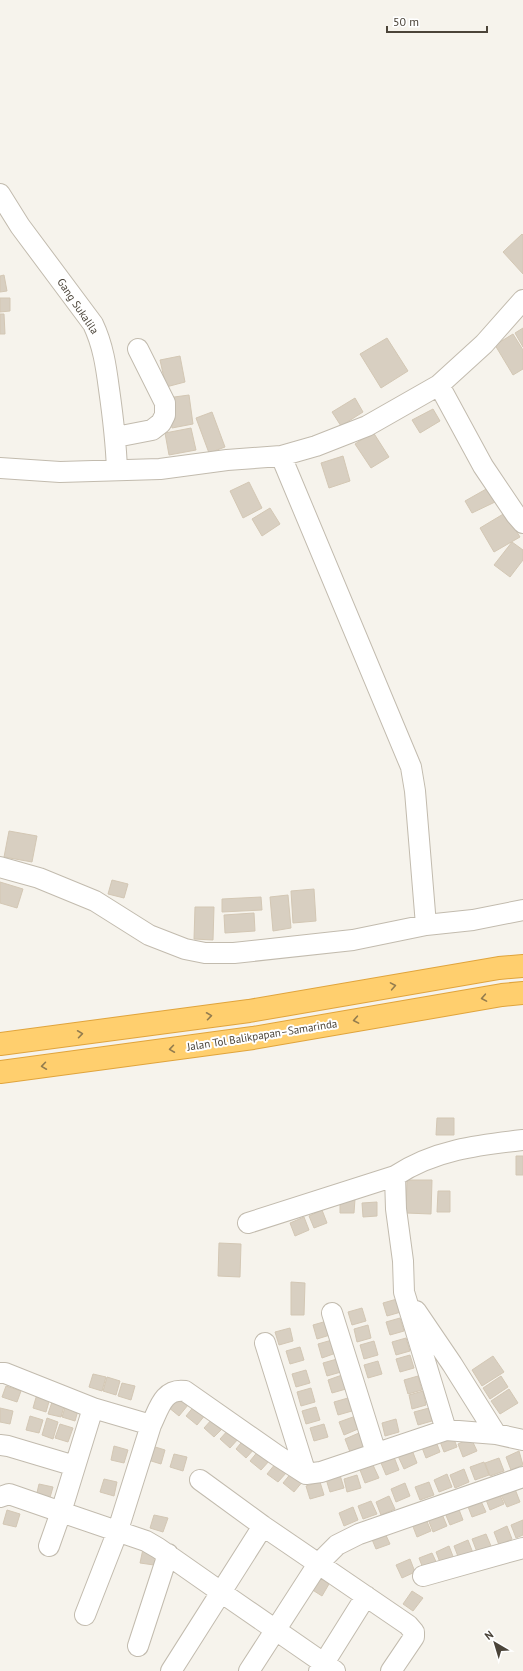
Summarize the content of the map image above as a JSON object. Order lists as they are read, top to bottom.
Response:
{
  "streets": {
    "highway": ["Jalan Tol Balikpapan–Samarinda"],
    "street": ["Gang Sukalila"]
  },
  "scale_bar": "50 m",
  "north": "top left"
}
